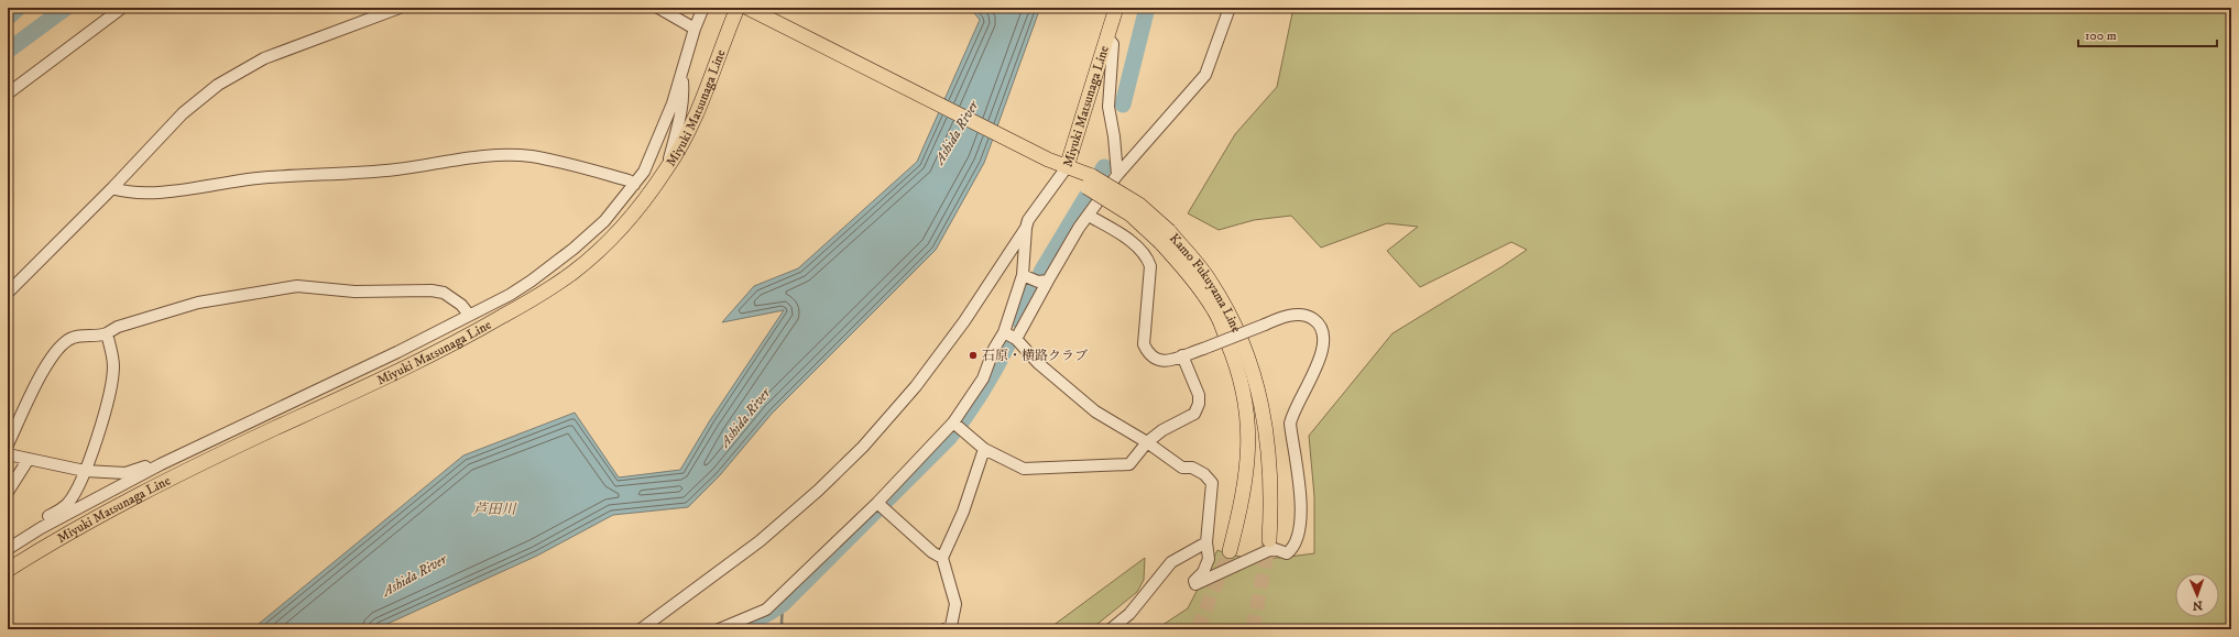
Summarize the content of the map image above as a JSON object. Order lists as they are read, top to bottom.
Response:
{
  "streets": {
    "main road": ["Miyuki Matsunaga Line", "Kamo Fukuyama Line"]
  },
  "crossings": [
    ["Miyuki Matsunaga Line", "Kamo Fukuyama Line"]
  ],
  "water": ["Ashida River", "芦田川"],
  "places": ["石原・横路クラブ"],
  "scale_bar": "100 m",
  "north": "bottom"
}
